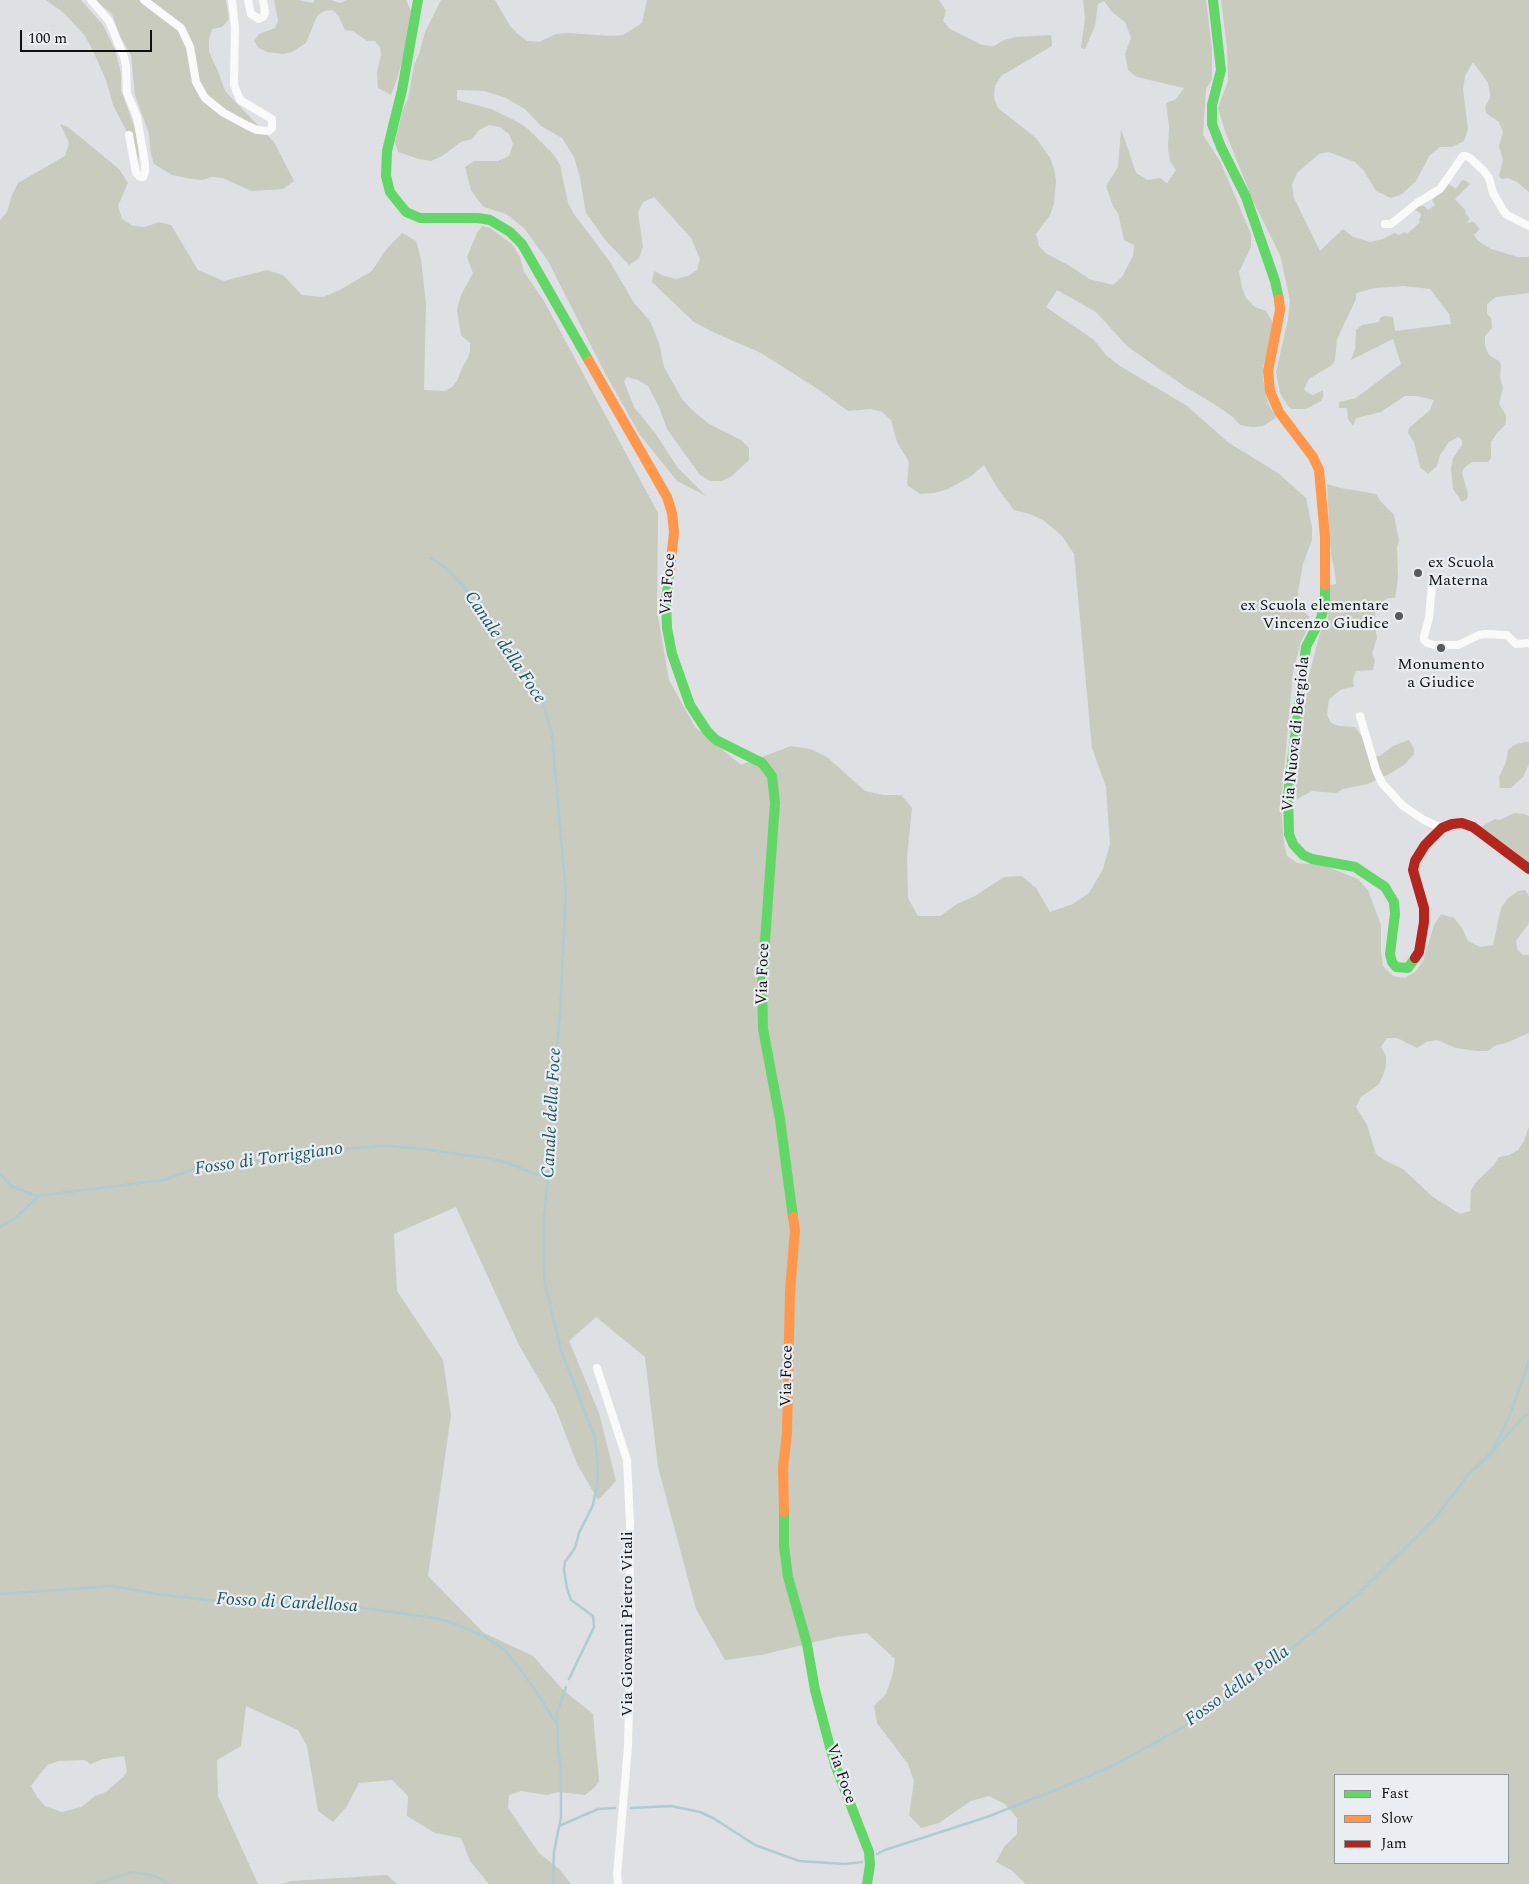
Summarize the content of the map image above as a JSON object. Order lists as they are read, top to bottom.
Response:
{
  "streets": {
    "main road": ["Via Foce", "Via Nuova di Bergiola"],
    "street": ["Via Giovanni Pietro Vitali"]
  },
  "water": [
    "Canale della Foce",
    "Fosso di Torriggiano",
    "Fosso di Cardellosa",
    "Fosso della Polla"
  ],
  "places": ["ex Scuola Materna", "ex Scuola elementare Vincenzo Giudice", "Monumento a Giudice"],
  "legend": ["Fast", "Slow", "Jam"],
  "scale_bar": "100 m"
}
